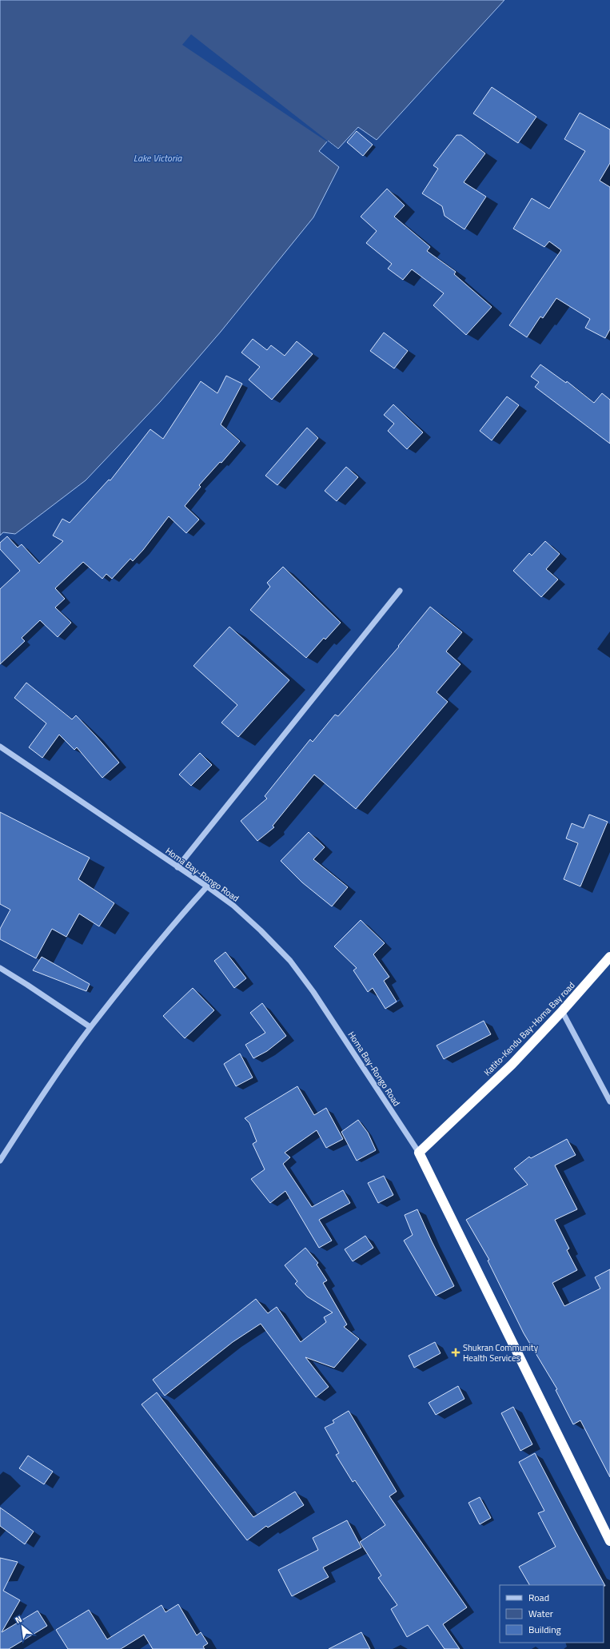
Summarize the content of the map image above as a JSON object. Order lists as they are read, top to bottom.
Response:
{
  "streets": {
    "highway": ["Katito-Kendu Bay-Homa Bay road"],
    "street": ["Homa Bay-Rongo Road"]
  },
  "crossings": [
    ["Homa Bay-Rongo Road", "Katito-Kendu Bay-Homa Bay road"]
  ],
  "water": ["Lake Victoria"],
  "places": {
    "health": ["Shukran Community Health Services"]
  },
  "legend": ["Road", "Water", "Building"],
  "north": "top left"
}
